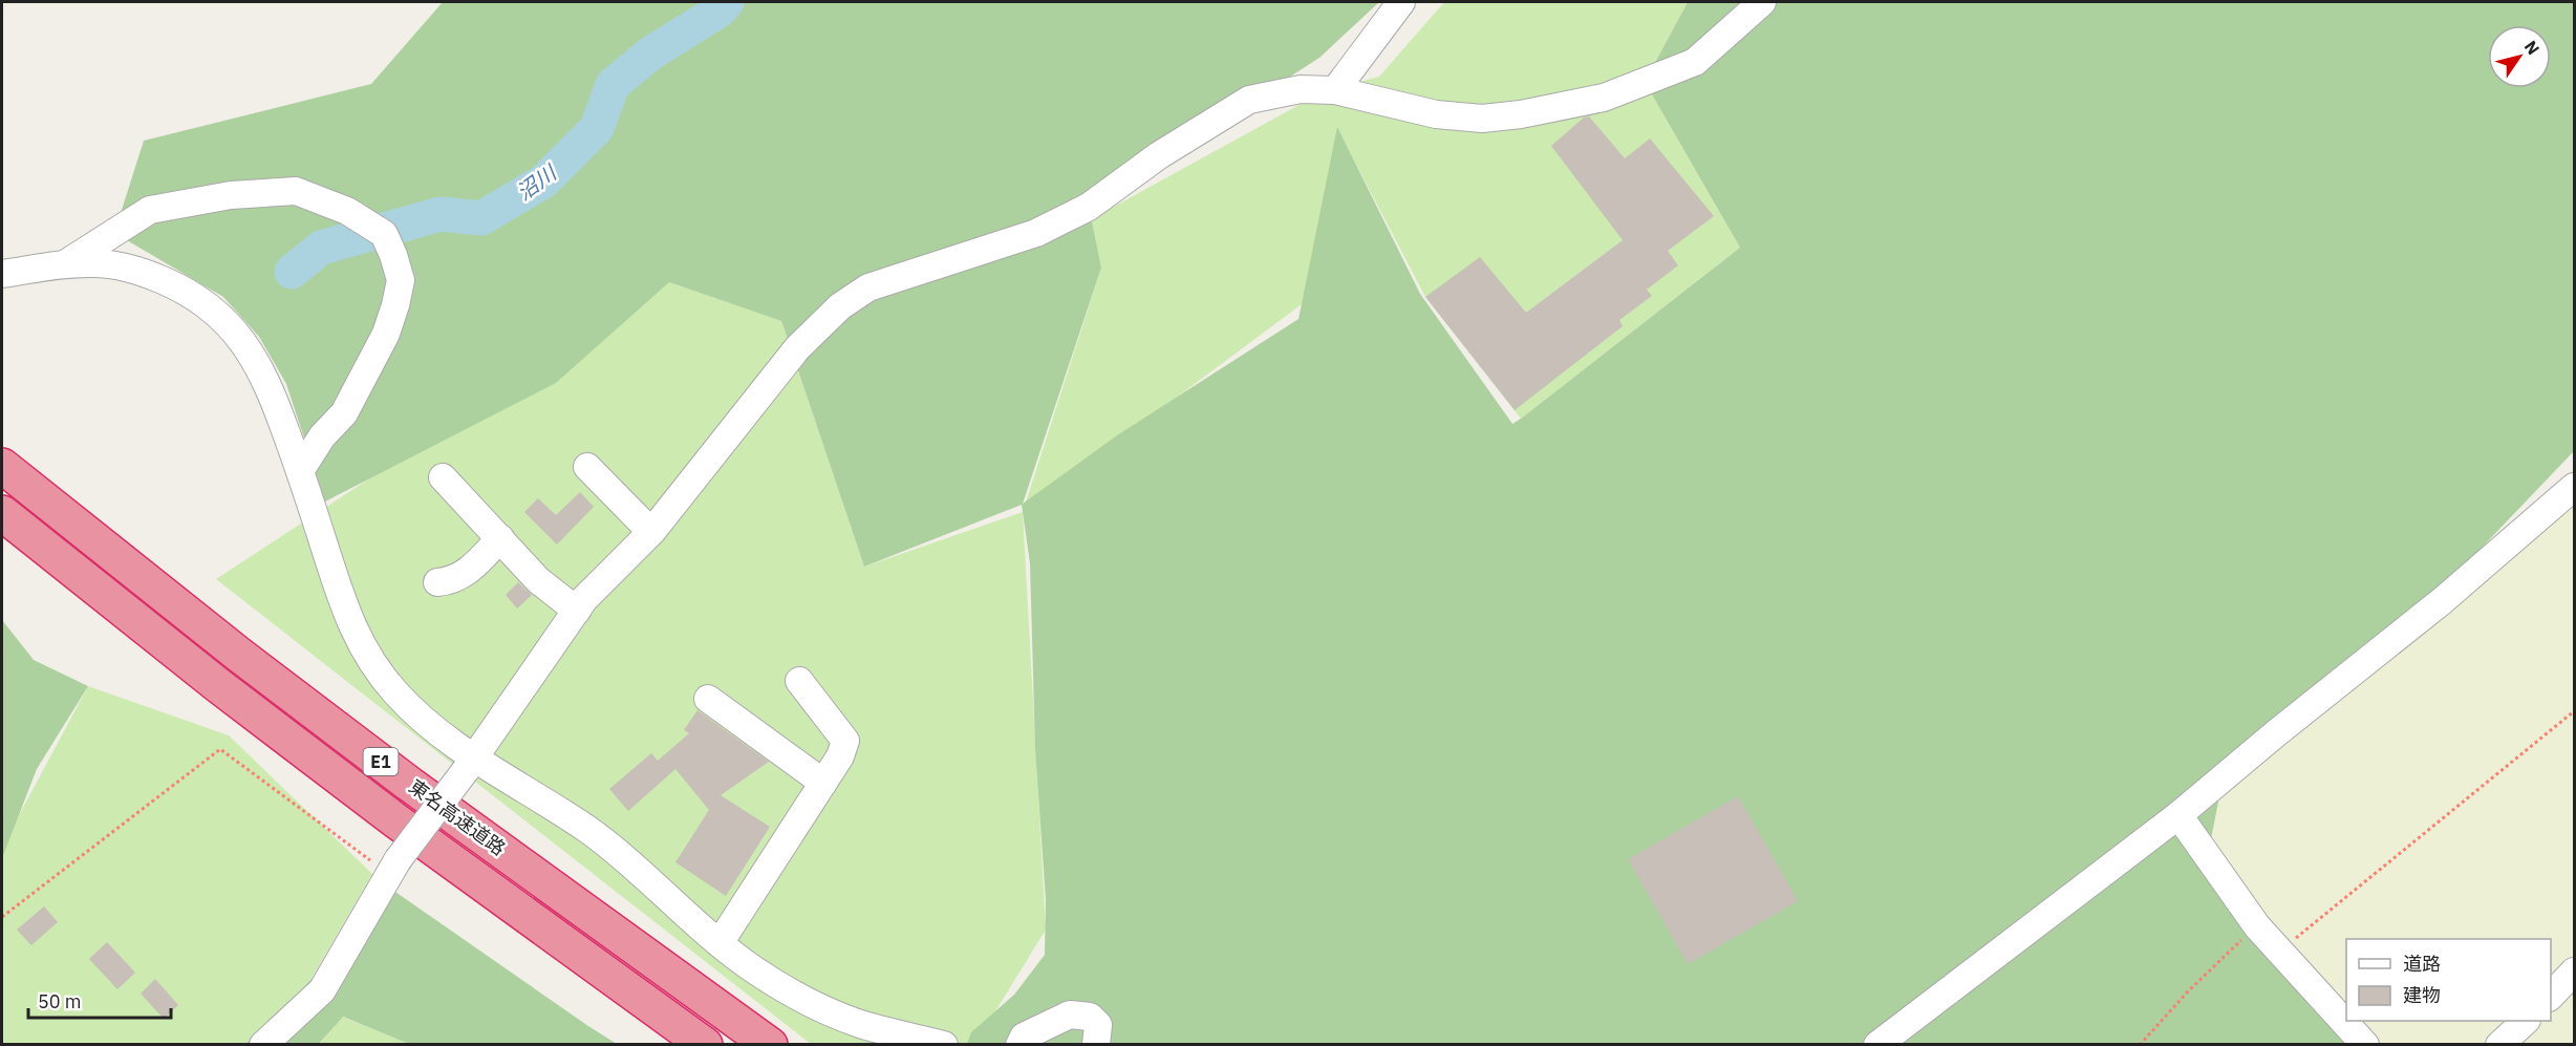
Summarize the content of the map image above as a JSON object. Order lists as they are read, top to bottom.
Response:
{
  "streets": {
    "highway": ["E1", "東名高速道路"]
  },
  "water": ["沼川"],
  "legend": ["道路", "建物"],
  "scale_bar": "50 m",
  "north": "top right"
}
